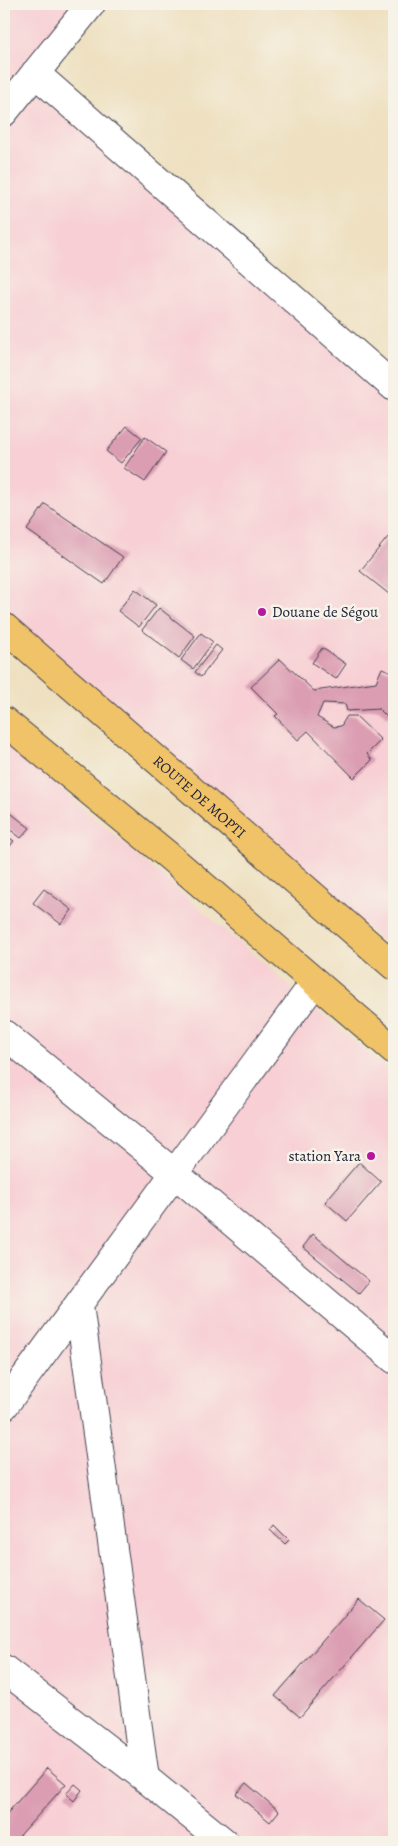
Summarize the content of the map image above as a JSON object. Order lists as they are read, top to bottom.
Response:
{
  "streets": {
    "highway": ["ROUTE DE MOPTI"]
  },
  "places": ["Douane de Ségou", "station Yara"]
}
